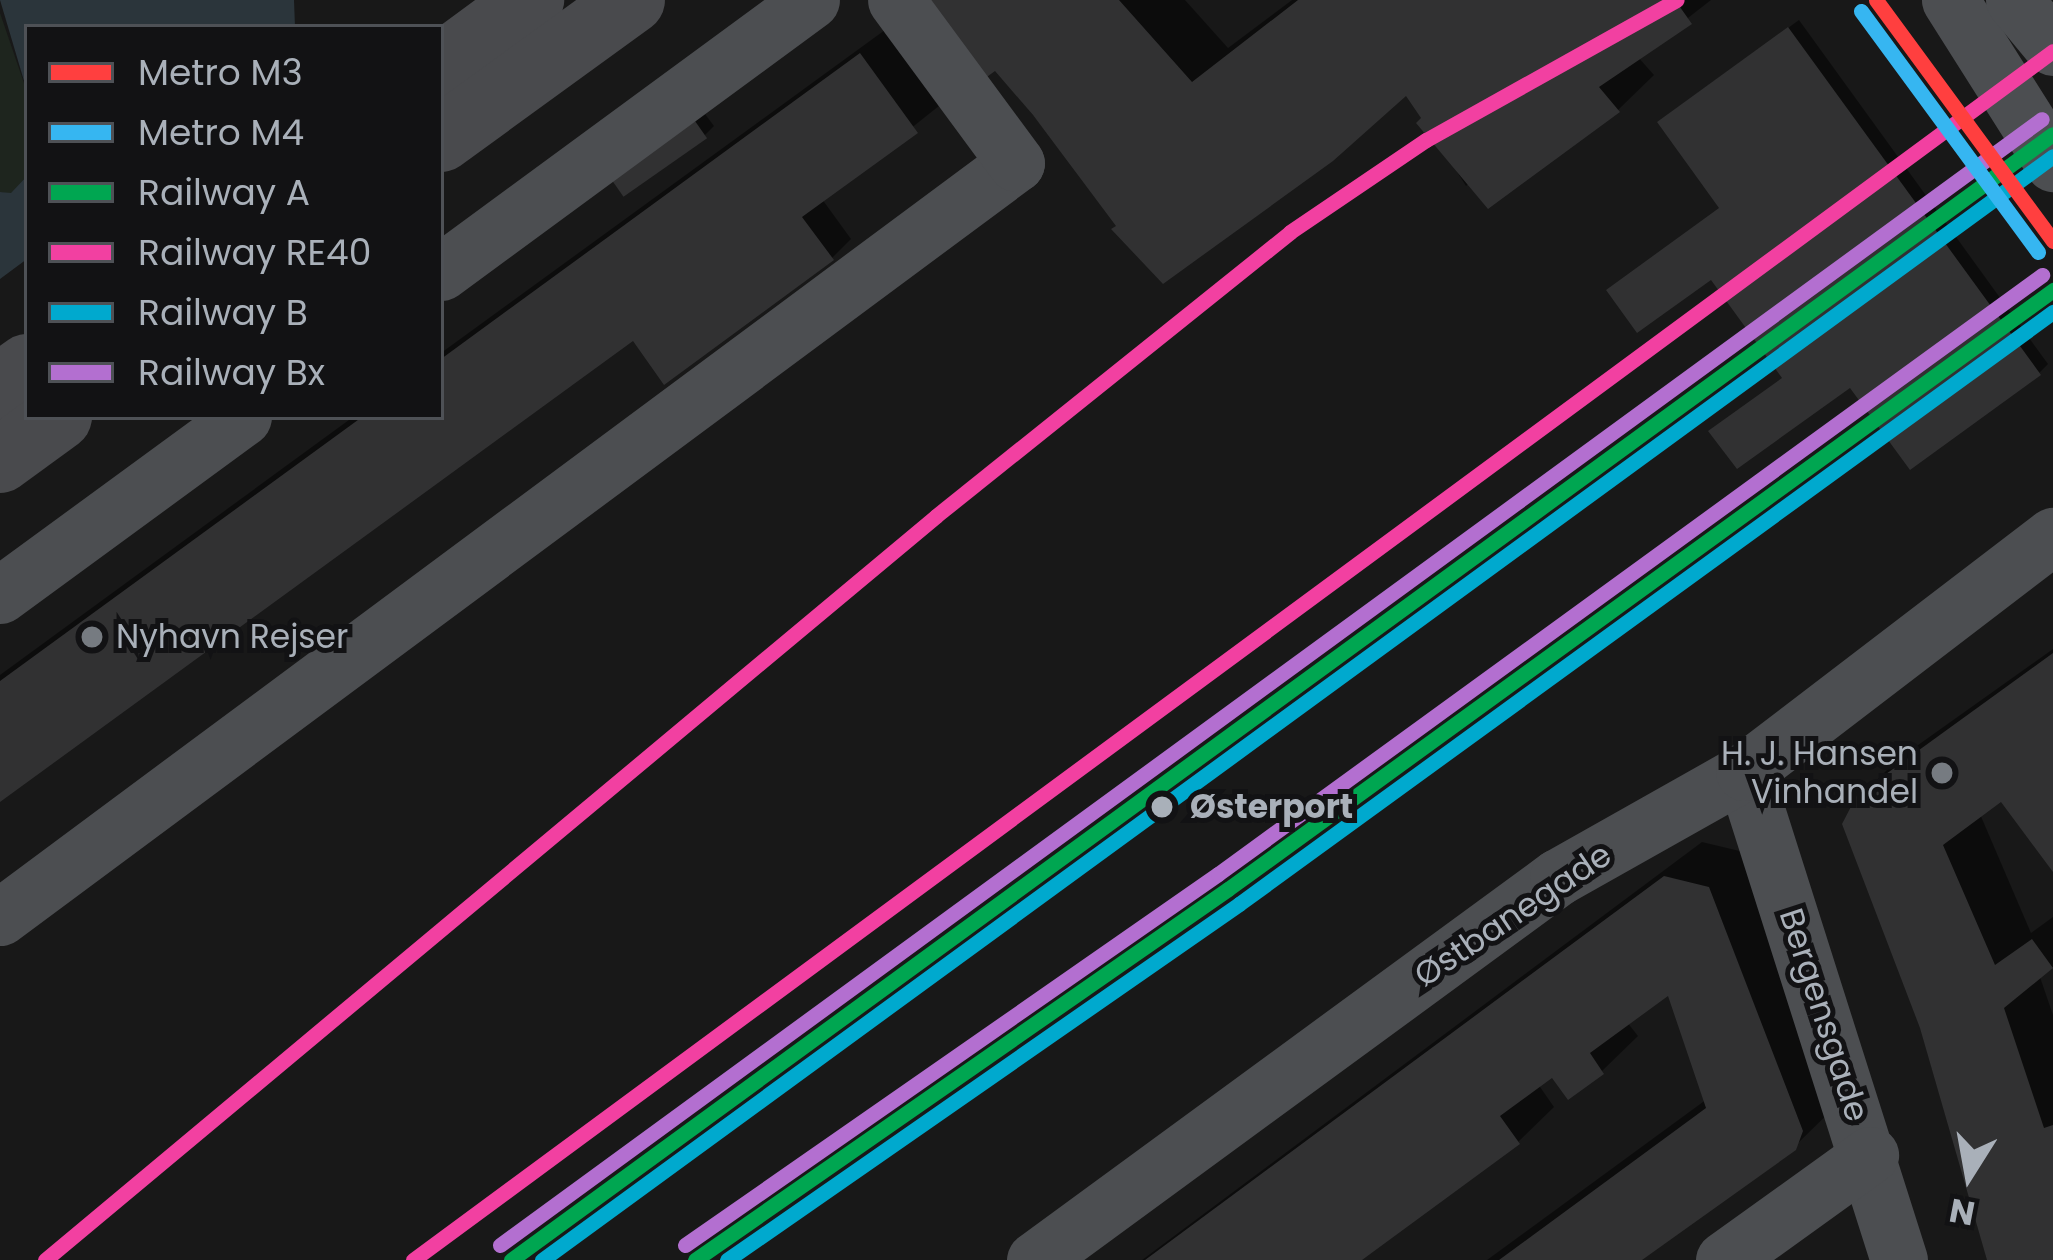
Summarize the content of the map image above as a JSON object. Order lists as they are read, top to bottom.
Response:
{
  "streets": {
    "street": ["Østbanegade", "Bergensgade"]
  },
  "crossings": [
    ["Østbanegade", "Bergensgade"]
  ],
  "places": ["Nyhavn Rejser", "H. J. Hansen Vinhandel", "Østerport"],
  "lines": [
    "metro line M3",
    "rail line RE40",
    "metro line M4",
    "rail line Bx",
    "rail line A",
    "rail line B"
  ],
  "legend": [
    "Metro M3",
    "Metro M4",
    "Railway A",
    "Railway RE40",
    "Railway B",
    "Railway Bx"
  ],
  "north": "bottom"
}
